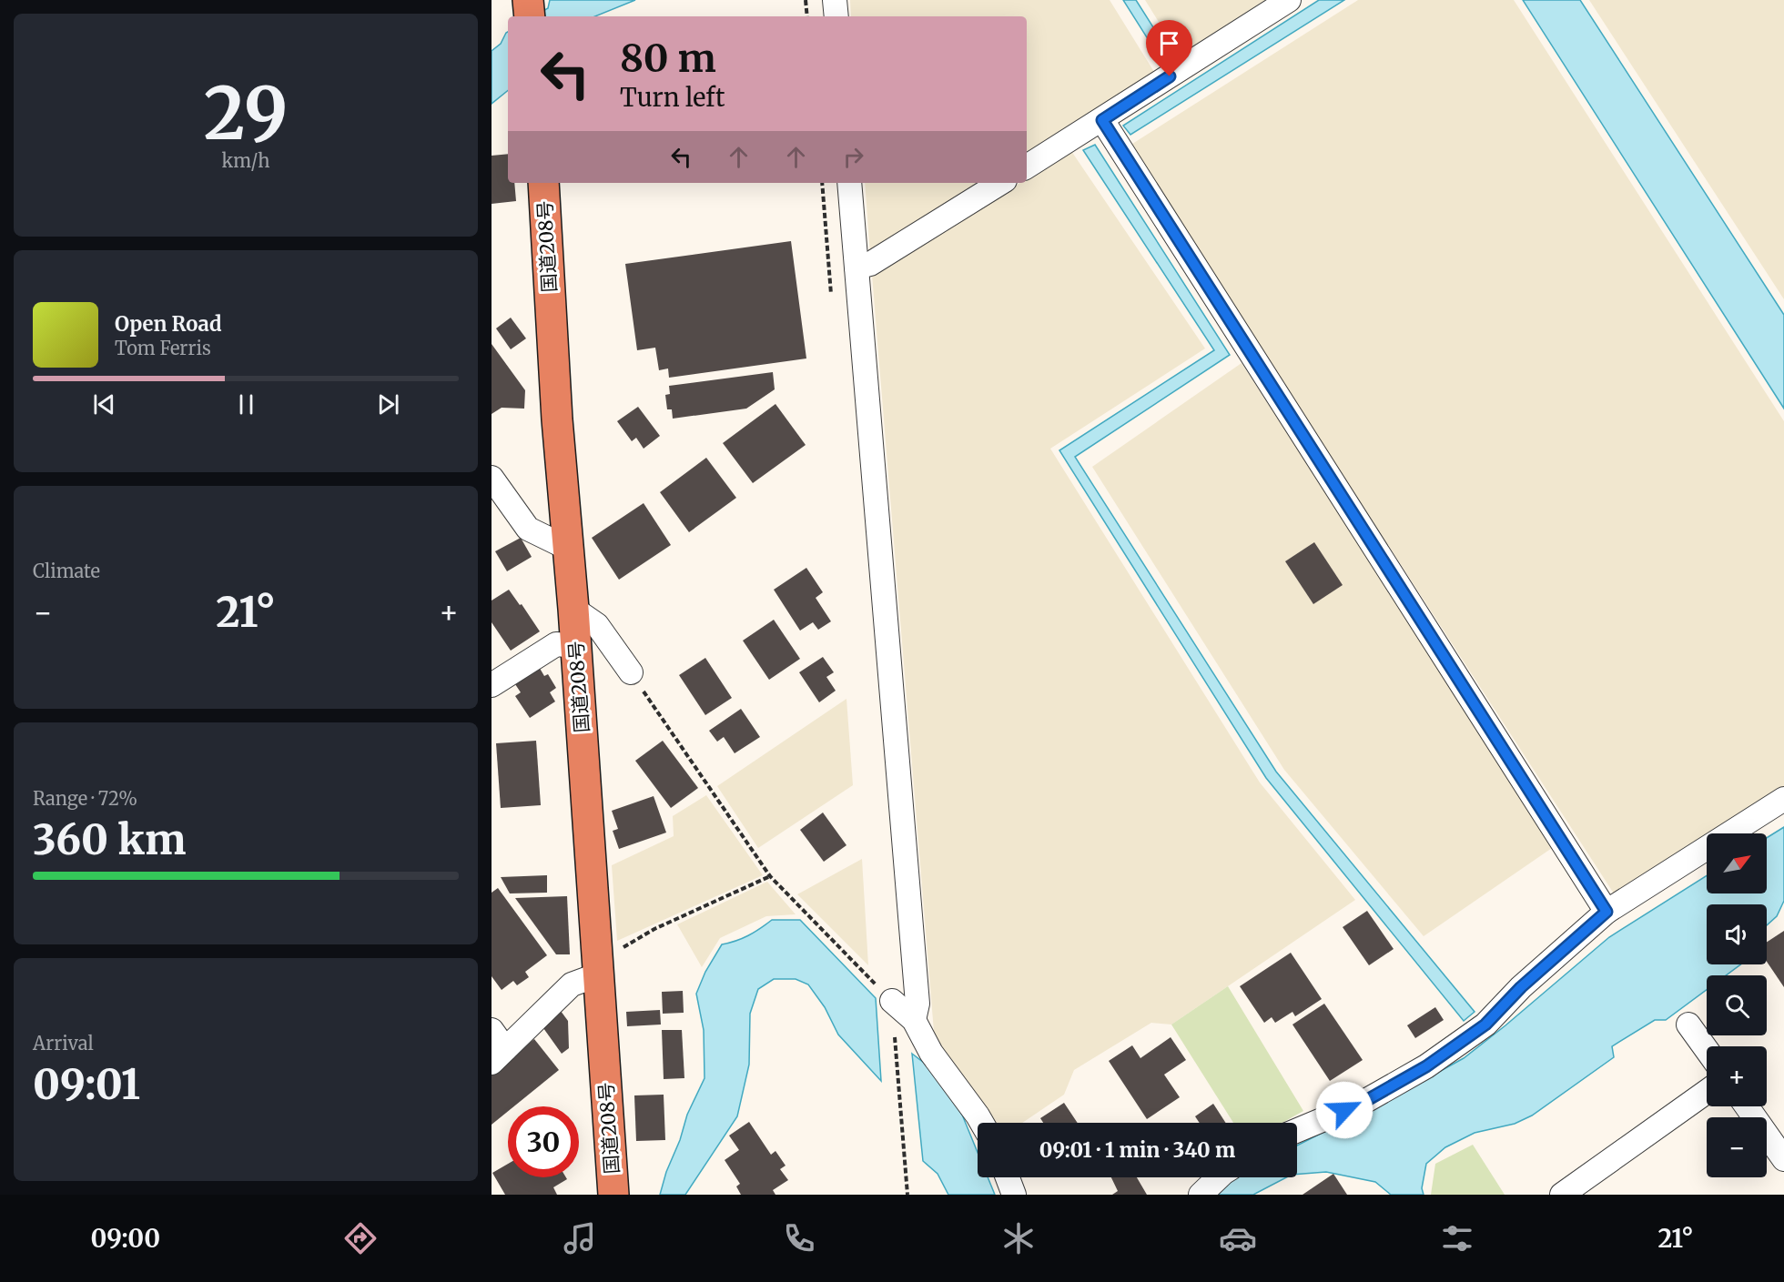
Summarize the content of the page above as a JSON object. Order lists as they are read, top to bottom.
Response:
{
  "streets": {
    "highway": ["国道208号"]
  },
  "north": "top right",
  "page": {
    "tile": [
      ["29", "km/h"],
      "Climate",
      ["Range · 72%", "360 km"],
      ["Arrival", "09:01"]
    ],
    "turn": ["80 m", "Turn left"],
    "song": ["Open Road", "Tom Ferris"],
    "heat": ["−", "21°", "+"],
    "map_buttons": ["+", "−"],
    "limit": "30",
    "trip": "09:01 · 1 min · 340 m",
    "tabs": ["09:00", "21°"]
  }
}
